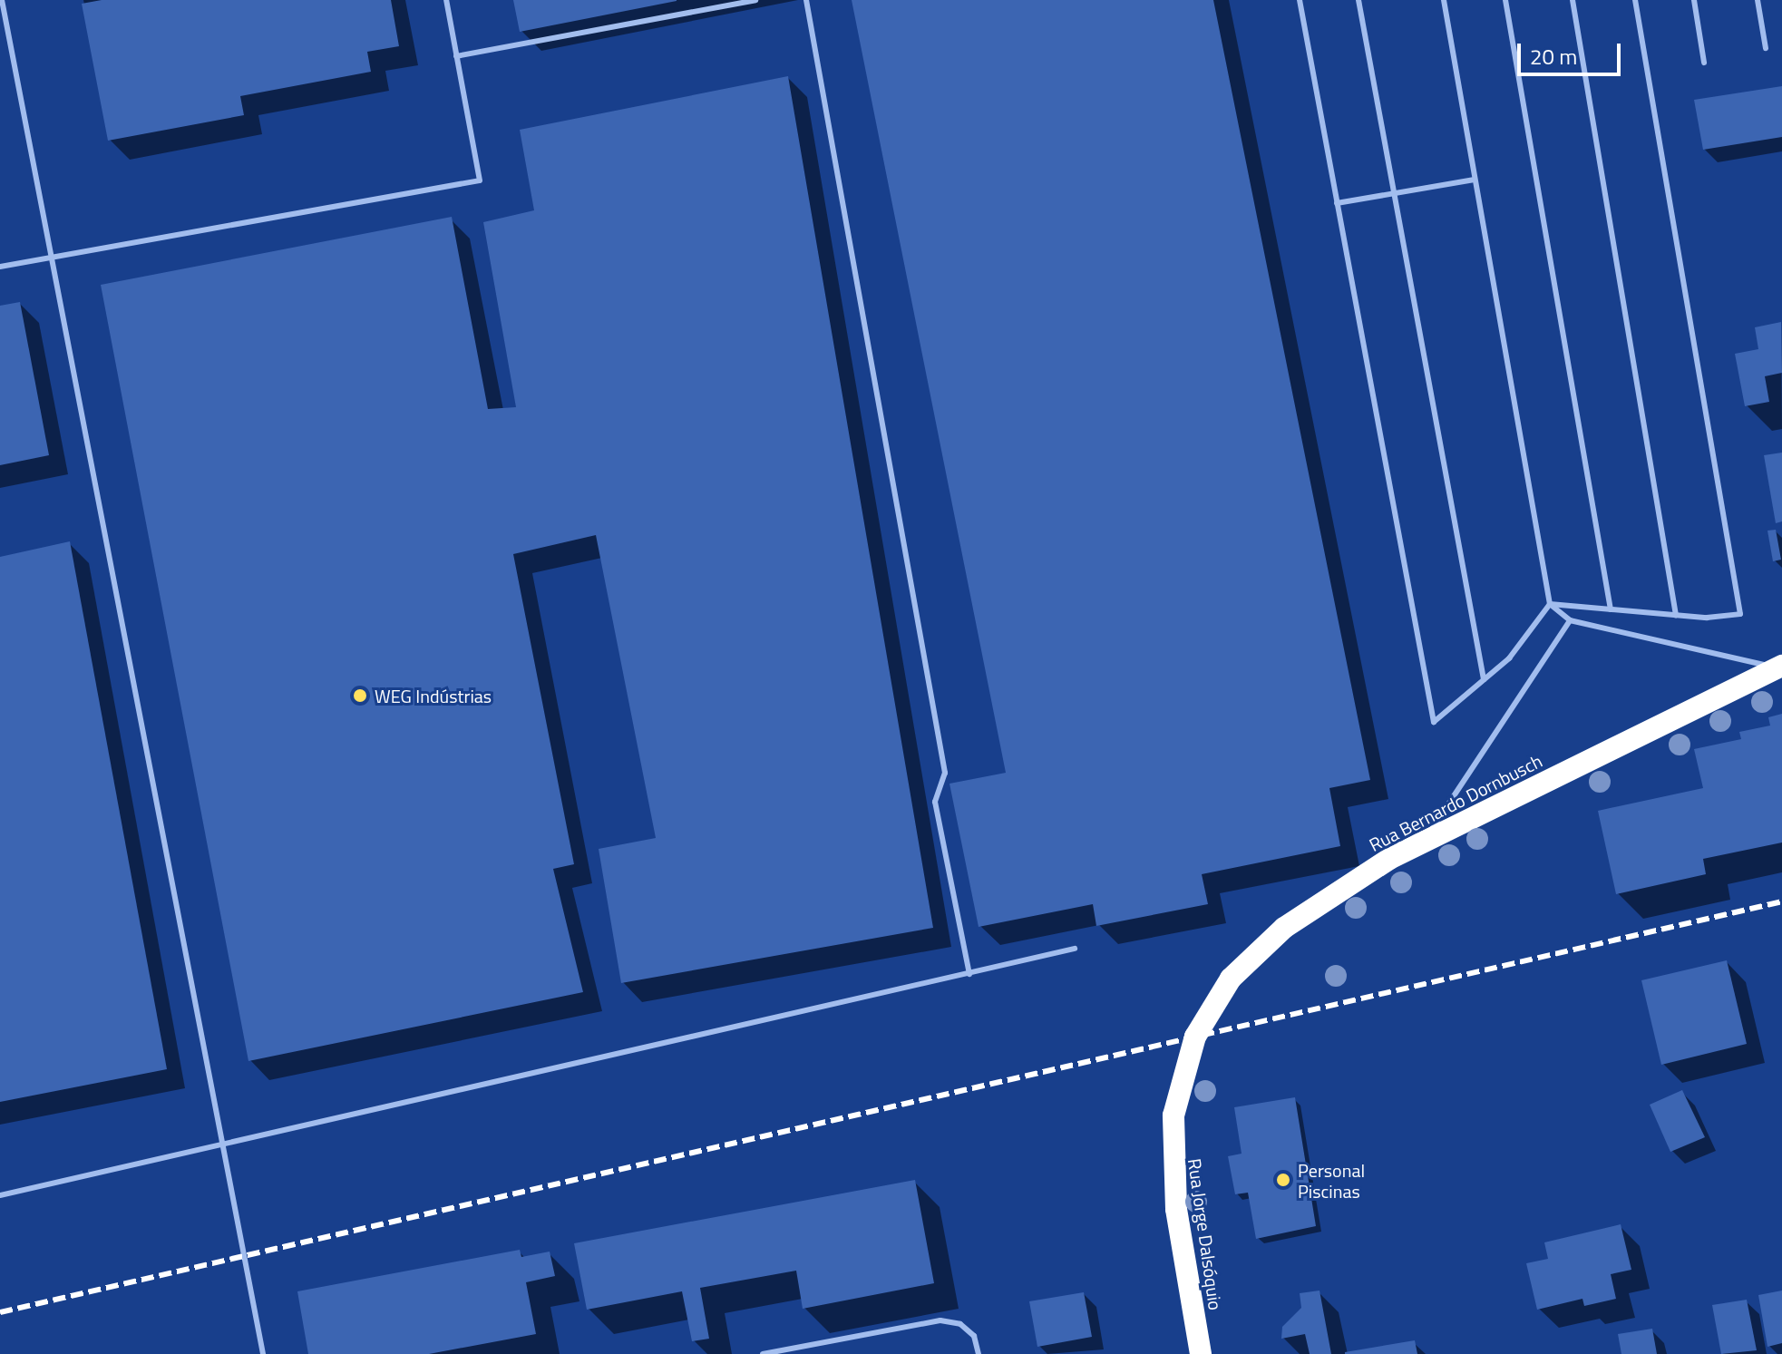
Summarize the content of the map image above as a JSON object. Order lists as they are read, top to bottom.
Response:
{
  "streets": {
    "highway": ["Rua Bernardo Dornbusch", "Rua Jorge Dalsóquio"]
  },
  "crossings": [
    ["Rua Bernardo Dornbusch", "Rua Jorge Dalsóquio"]
  ],
  "places": ["WEG Indústrias", "Personal Piscinas"],
  "scale_bar": "20 m"
}
